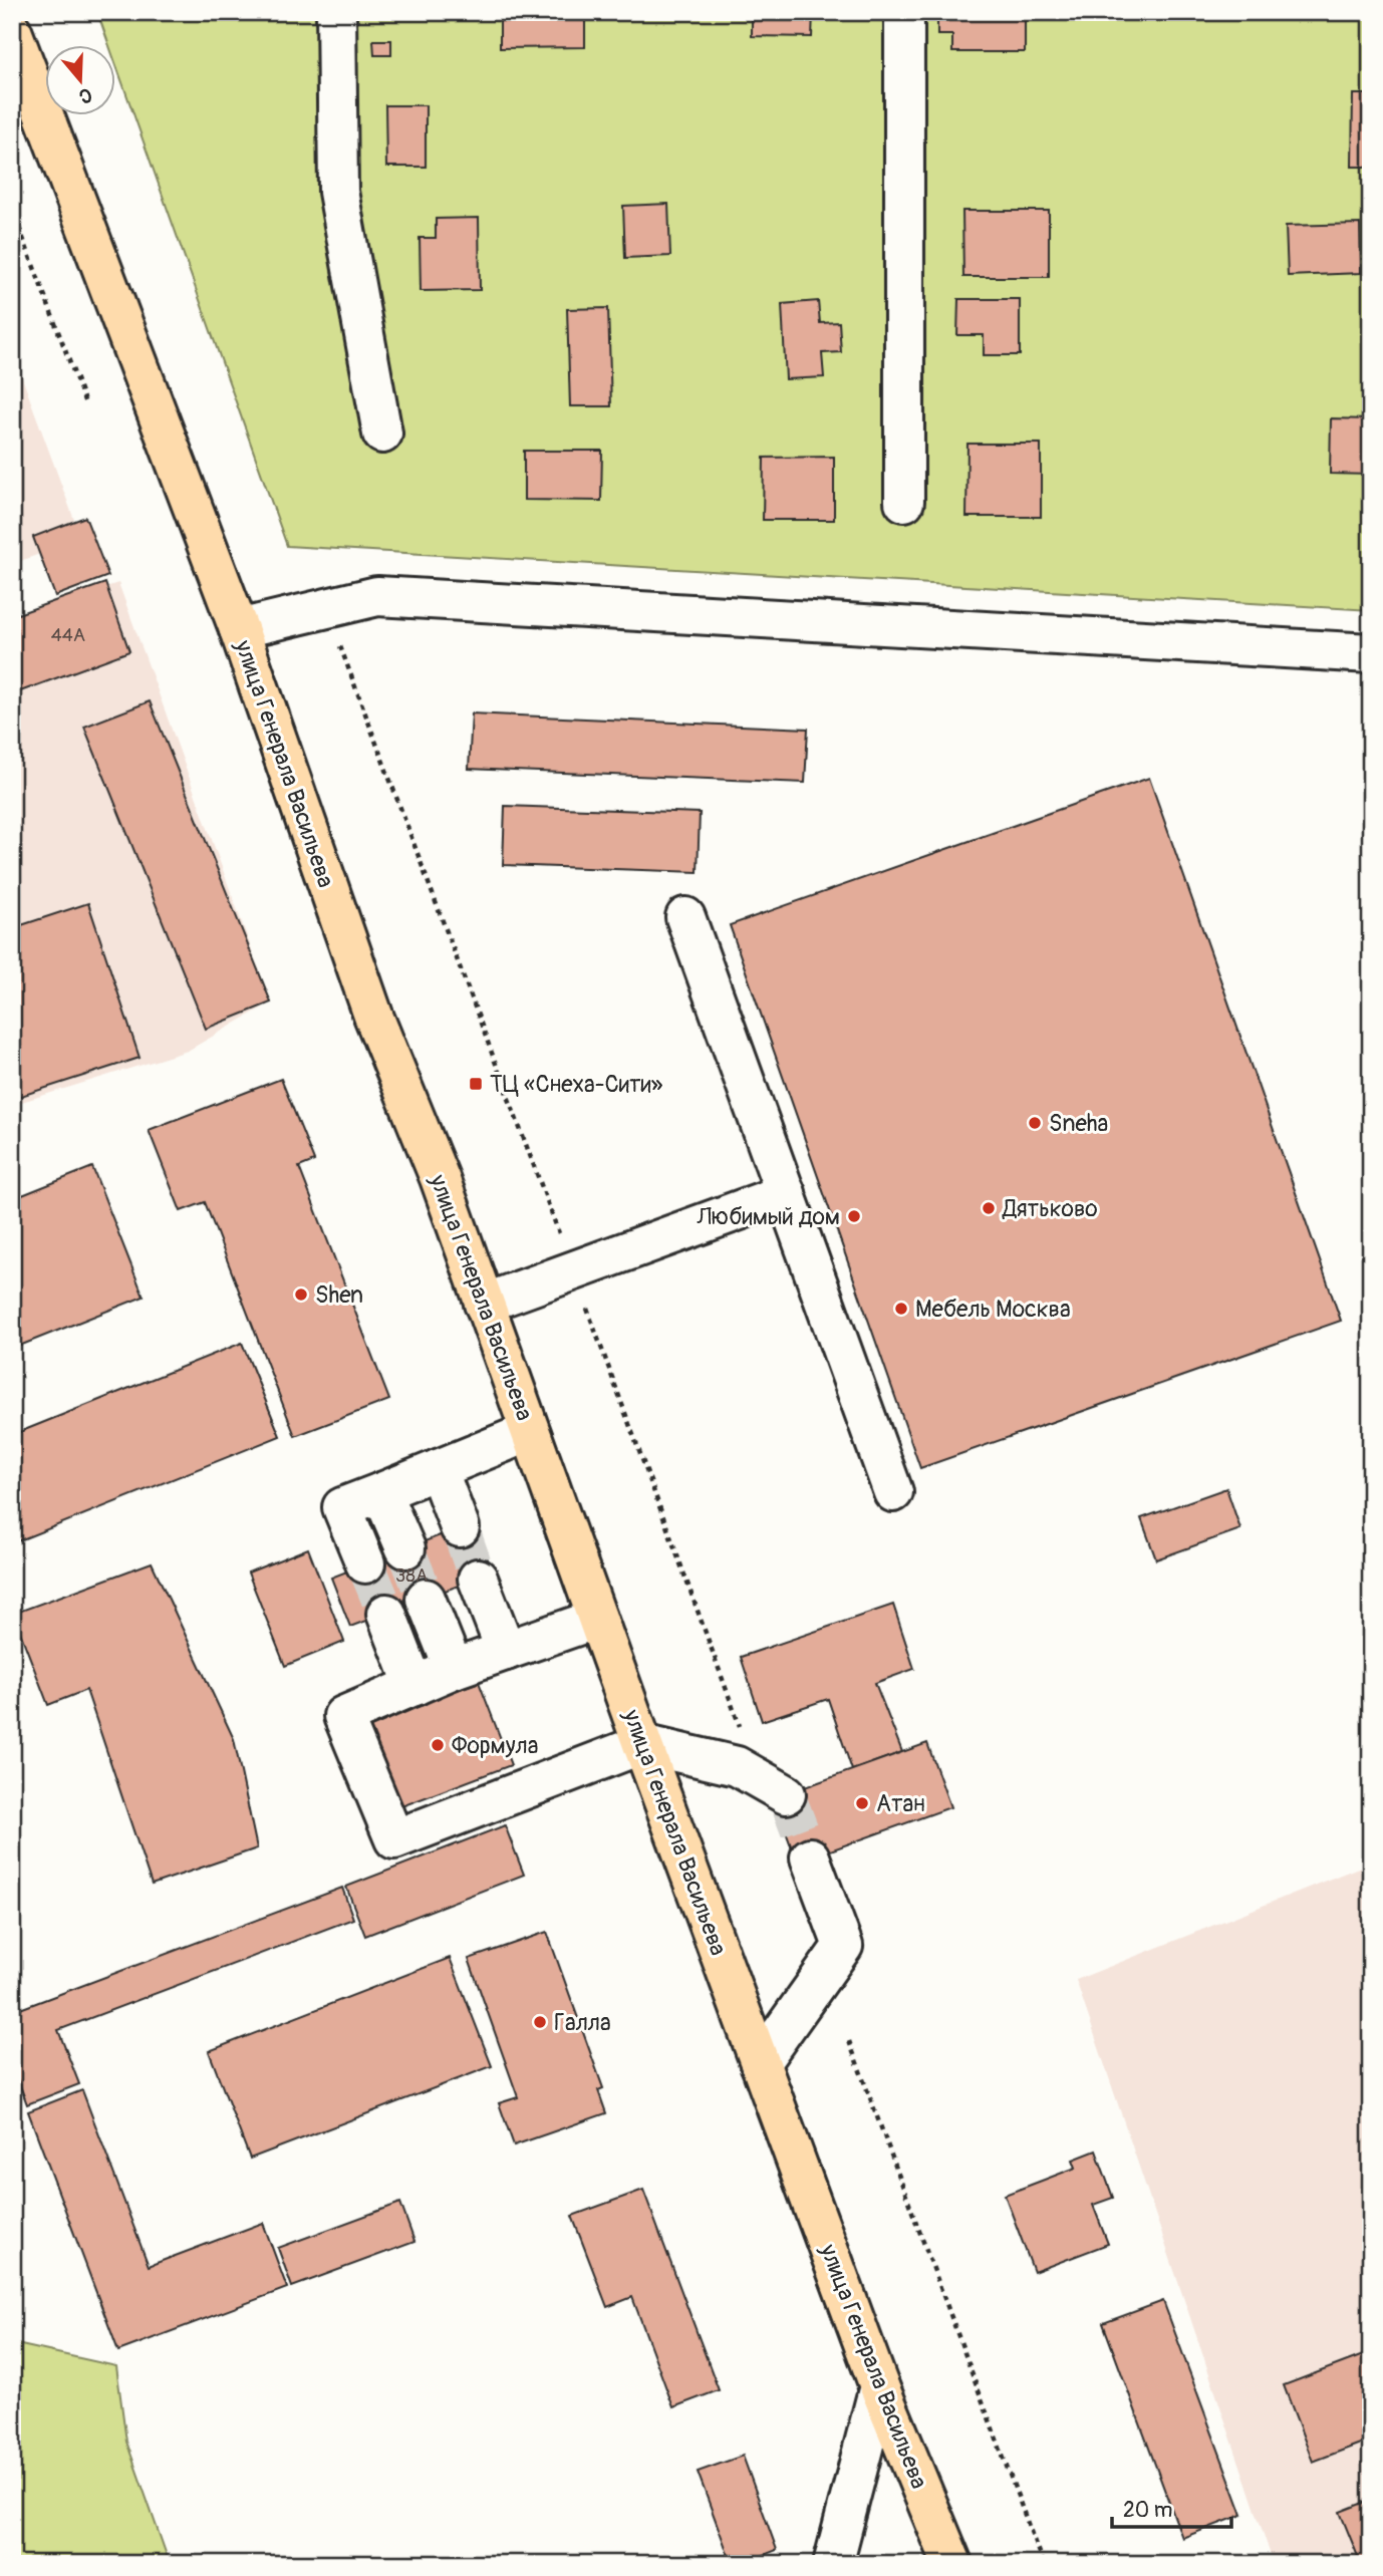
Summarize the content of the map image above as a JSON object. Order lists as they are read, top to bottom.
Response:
{
  "streets": {
    "main road": ["улица Генерала Васильева"]
  },
  "places": {
    "transit": ["ТЦ «Снеха-Сити»"],
    "other": [
      "Sneha",
      "Дятьково",
      "Любимый дом",
      "Shen",
      "Мебель Москва",
      "Формула",
      "Атан",
      "Галла"
    ]
  },
  "house_numbers": ["44А", "38А"],
  "scale_bar": "20 m",
  "north": "bottom"
}
